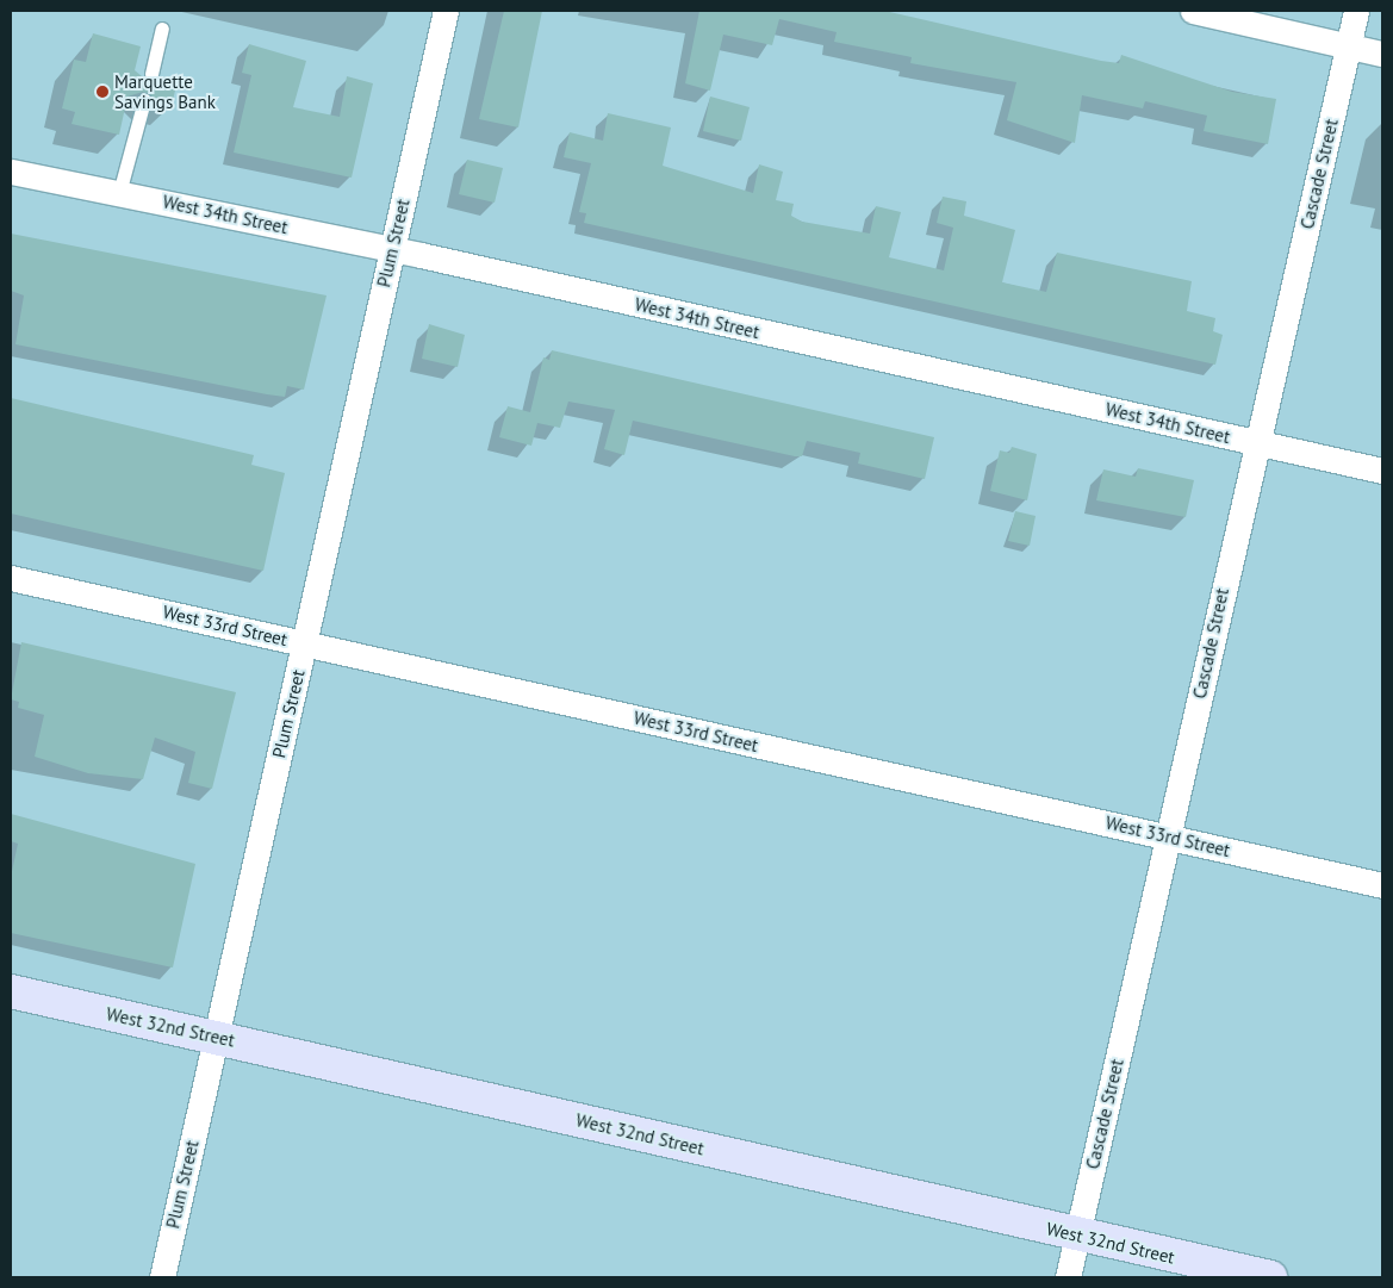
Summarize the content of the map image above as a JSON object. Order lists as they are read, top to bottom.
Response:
{
  "streets": {
    "street": [
      "Cascade Street",
      "West 34th Street",
      "Plum Street",
      "West 33rd Street",
      "West 32nd Street"
    ]
  },
  "crossings": [
    ["Cascade Street", "West 34th Street"],
    ["Cascade Street", "West 33rd Street"],
    ["Cascade Street", "West 32nd Street"],
    ["West 34th Street", "Plum Street"],
    ["Plum Street", "West 33rd Street"],
    ["Plum Street", "West 32nd Street"]
  ],
  "places": ["Marquette Savings Bank"]
}
